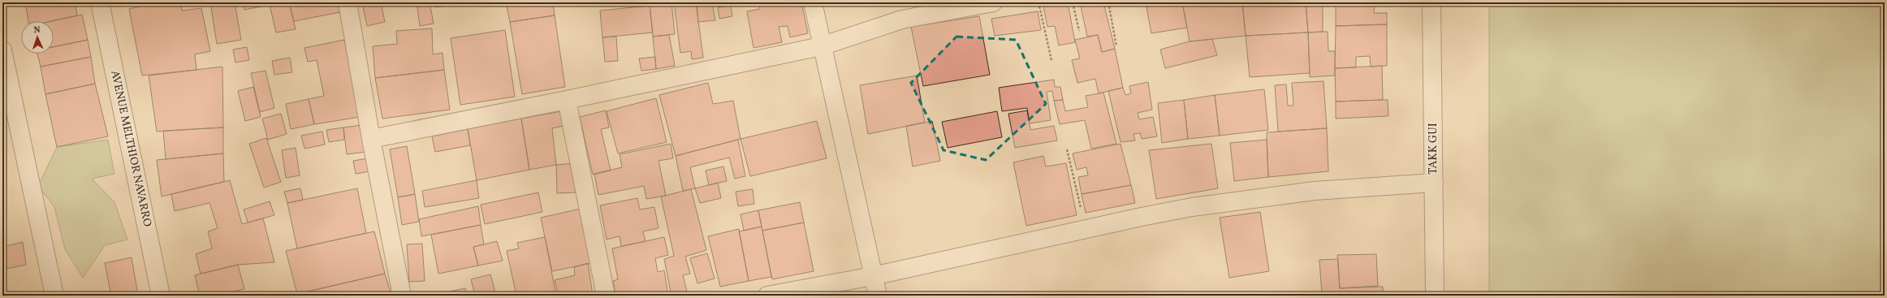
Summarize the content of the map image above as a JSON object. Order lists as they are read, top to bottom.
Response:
{
  "streets": {
    "street": ["AVENUE MELTHIOR NAVARRO", "TAKK GUI"]
  },
  "north": "top"
}
